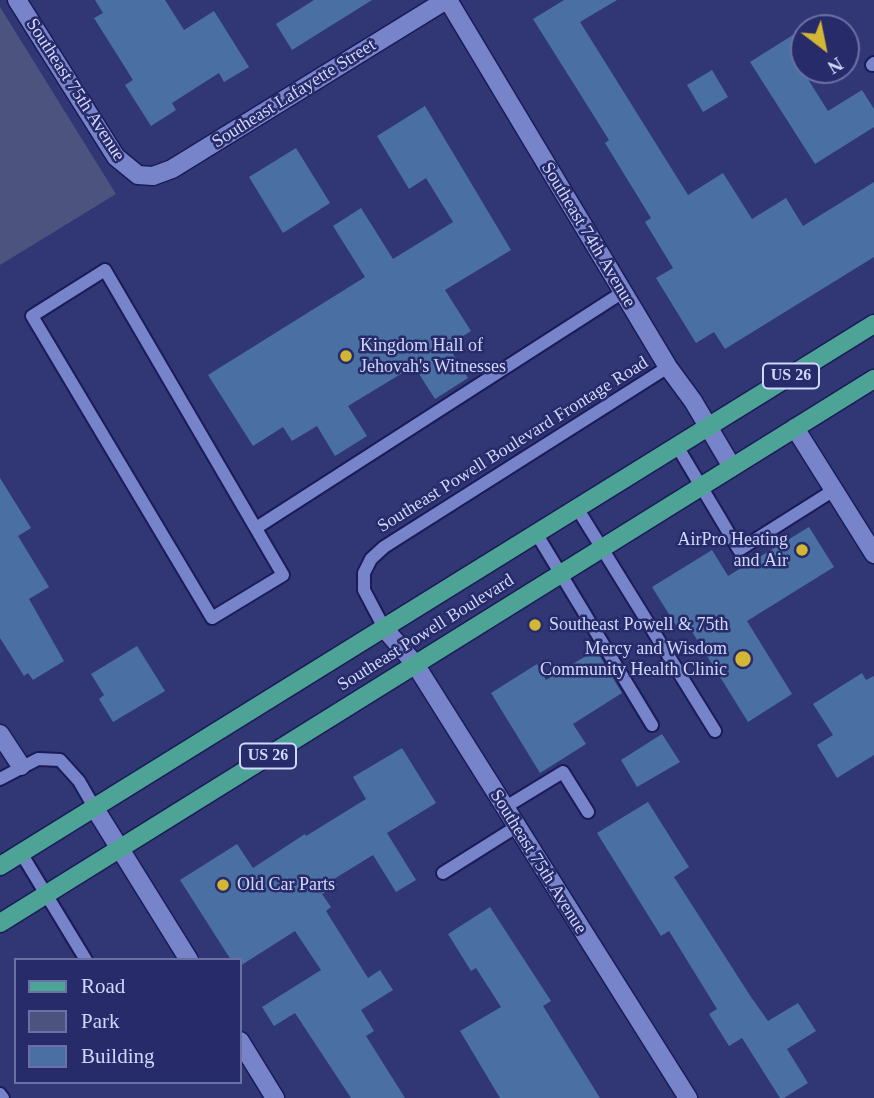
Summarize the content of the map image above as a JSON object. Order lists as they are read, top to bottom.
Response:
{
  "streets": {
    "main road": ["US 26", "Southeast Powell Boulevard"],
    "street": ["Southeast 75th Avenue", "Southeast Lafayette Street", "Southeast 74th Avenue"],
    "lane": ["Southeast Powell Boulevard Frontage Road"]
  },
  "crossings": [
    ["Southeast 75th Avenue", "Southeast Lafayette Street"],
    ["Southeast 75th Avenue", "Southeast Powell Boulevard Frontage Road"],
    ["Southeast 75th Avenue", "Southeast Powell Boulevard"],
    ["Southeast Lafayette Street", "Southeast 74th Avenue"],
    ["Southeast 74th Avenue", "Southeast Powell Boulevard Frontage Road"],
    ["Southeast 74th Avenue", "Southeast Powell Boulevard"],
    ["Southeast Powell Boulevard Frontage Road", "Southeast Powell Boulevard"]
  ],
  "places": [
    "Kingdom Hall of Jehovah's Witnesses",
    "AirPro Heating and Air",
    "Southeast Powell & 75th",
    "Mercy and Wisdom Community Health Clinic",
    "Old Car Parts"
  ],
  "legend": ["Road", "Park", "Building"],
  "north": "bottom right"
}
